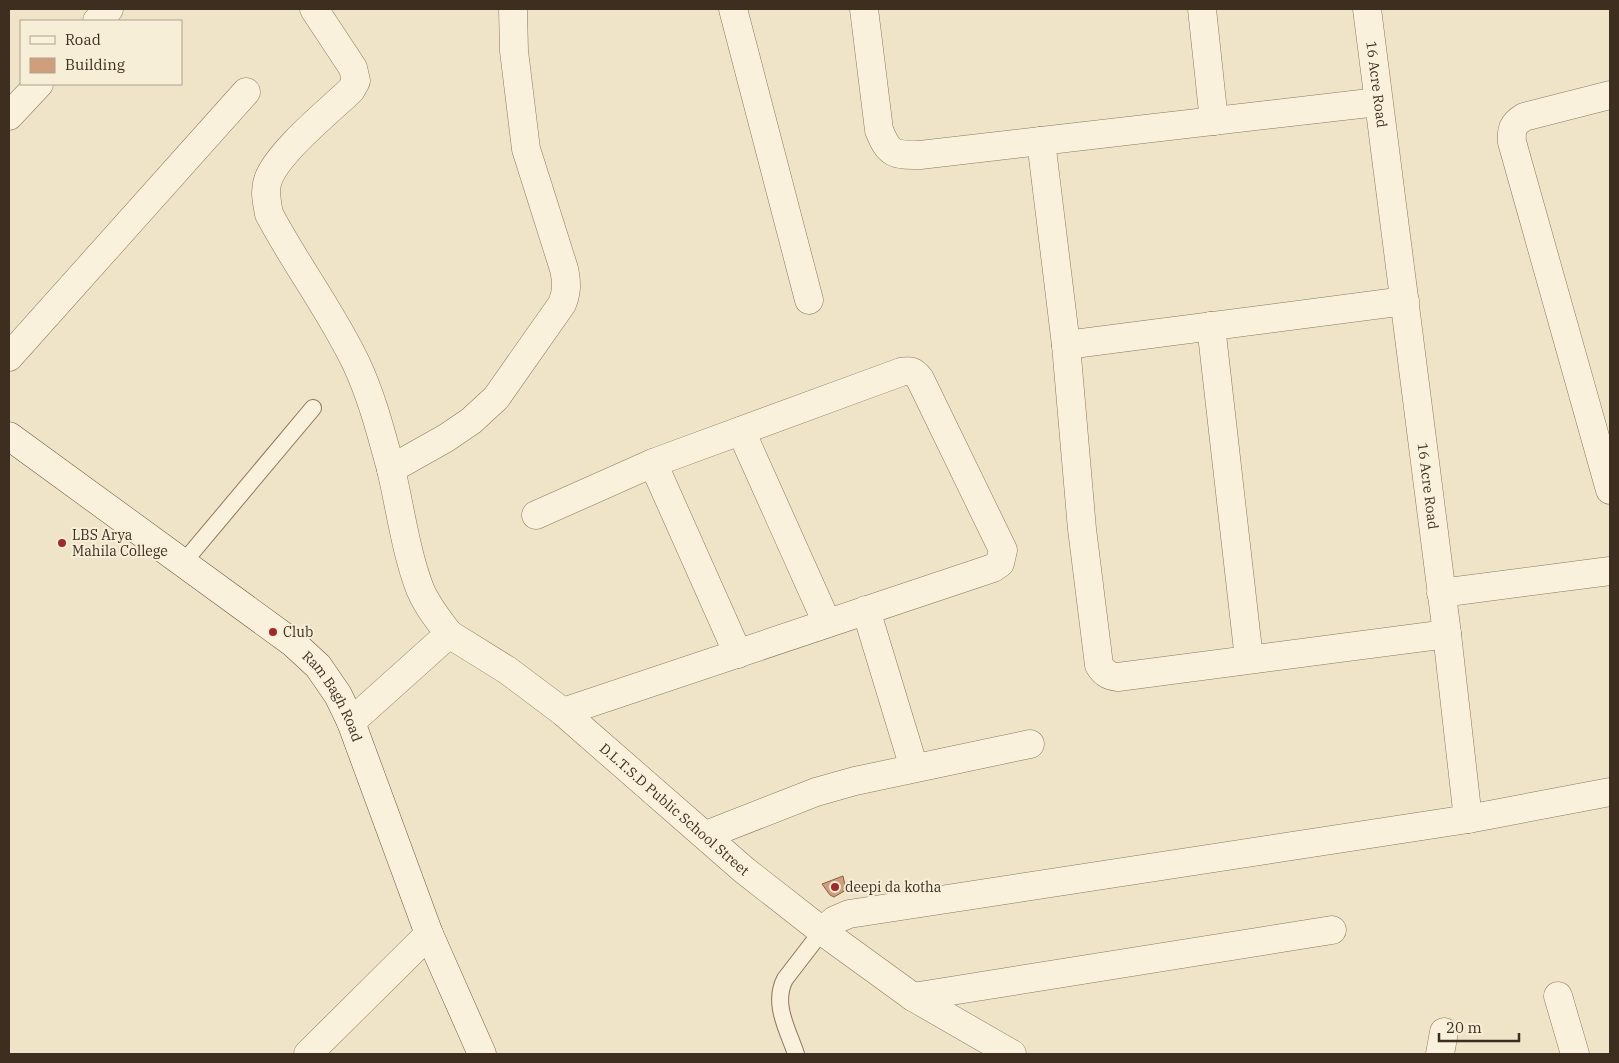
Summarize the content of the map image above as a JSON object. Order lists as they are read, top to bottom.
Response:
{
  "streets": {
    "street": ["16 Acre Road", "Ram Bagh Road", "D.L.T.S.D Public School Street"]
  },
  "places": ["LBS Arya Mahila College", "Club", "deepi da kotha"],
  "legend": ["Road", "Building"],
  "scale_bar": "20 m"
}
